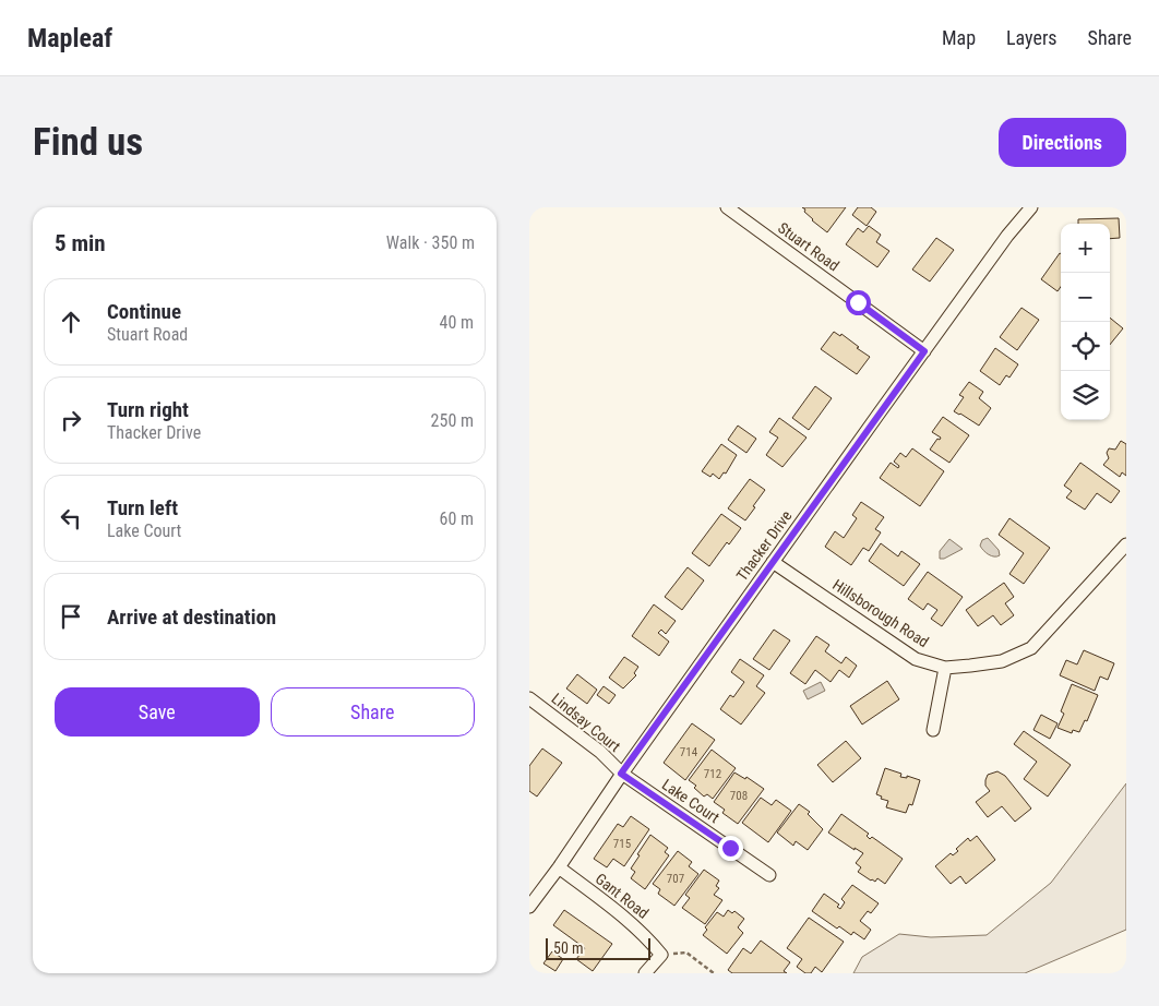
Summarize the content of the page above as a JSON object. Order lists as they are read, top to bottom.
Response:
{
  "streets": {
    "street": [
      "Stuart Road",
      "Thacker Drive",
      "Hillsborough Road",
      "Lindsay Court",
      "Lake Court",
      "Gant Road"
    ]
  },
  "crossings": [
    ["Stuart Road", "Thacker Drive"],
    ["Thacker Drive", "Hillsborough Road"],
    ["Thacker Drive", "Lindsay Court"],
    ["Thacker Drive", "Lake Court"],
    ["Thacker Drive", "Gant Road"],
    ["Lindsay Court", "Lake Court"]
  ],
  "house_numbers": [
    "714",
    "712",
    "708",
    "715",
    "707"
  ],
  "scale_bar": "50 m",
  "page": {
    "header": "Mapleaf",
    "nav": ["Map", "Layers", "Share"],
    "buttons": [
      "Directions",
      ["Save", "Share"]
    ],
    "title": "Find us",
    "heading": ["5 min", "Walk · 350 m"],
    "map_buttons": ["+", "−"],
    "list": [
      ["Continue", "Stuart Road", "40 m"],
      ["Turn right", "Thacker Drive", "250 m"],
      ["Turn left", "Lake Court", "60 m"],
      "Arrive at destination"
    ],
    "scale": "50 m"
  }
}
